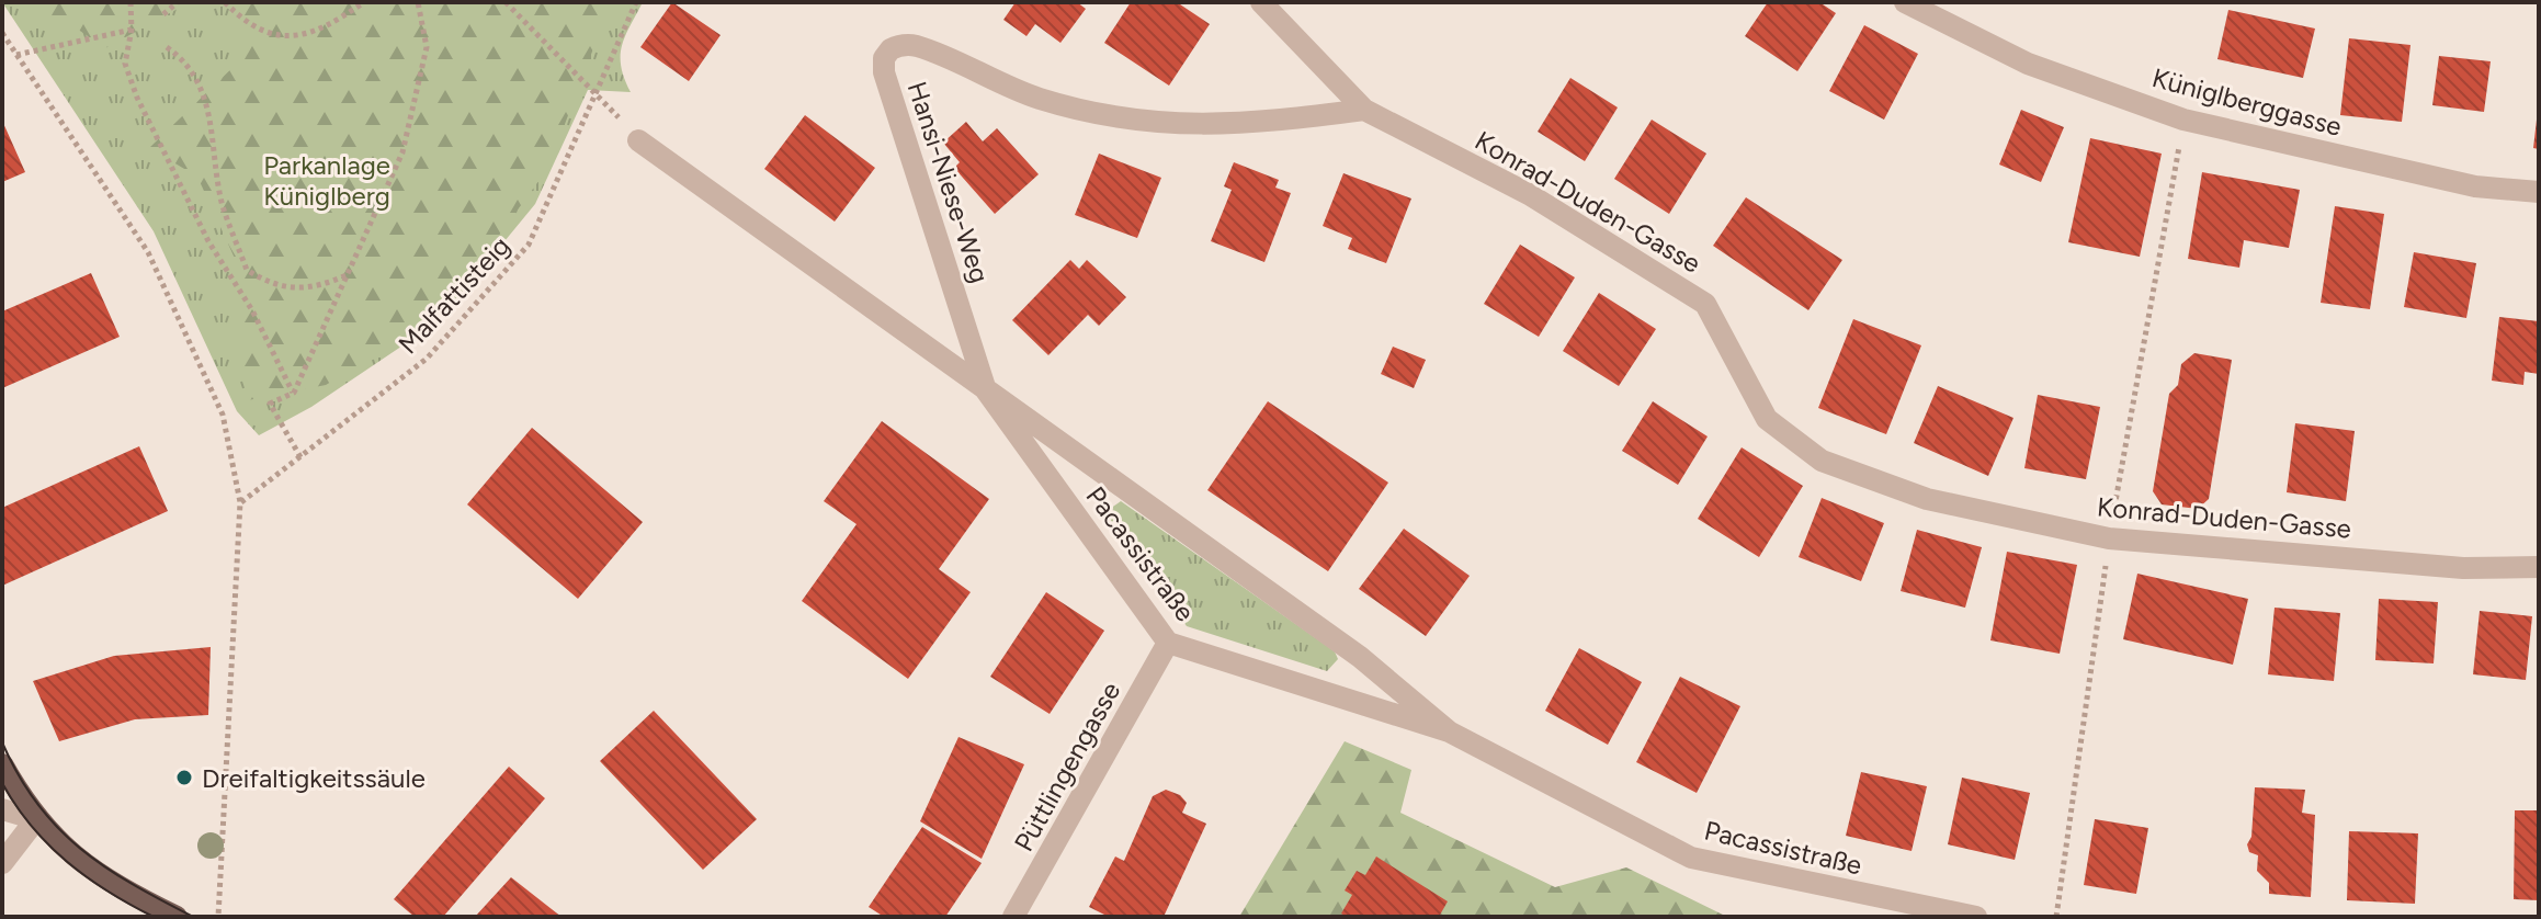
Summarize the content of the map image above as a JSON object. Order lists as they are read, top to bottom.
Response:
{
  "streets": {
    "street": [
      "Küniglberggasse",
      "Hansi-Niese-Weg",
      "Konrad-Duden-Gasse",
      "Pacassistraße",
      "Püttlingengasse"
    ],
    "path": ["Malfattisteig"]
  },
  "crossings": [
    ["Hansi-Niese-Weg", "Konrad-Duden-Gasse"],
    ["Hansi-Niese-Weg", "Pacassistraße"],
    ["Pacassistraße", "Püttlingengasse"]
  ],
  "parks": ["Parkanlage Küniglberg"],
  "places": ["Dreifaltigkeitssäule"]
}
